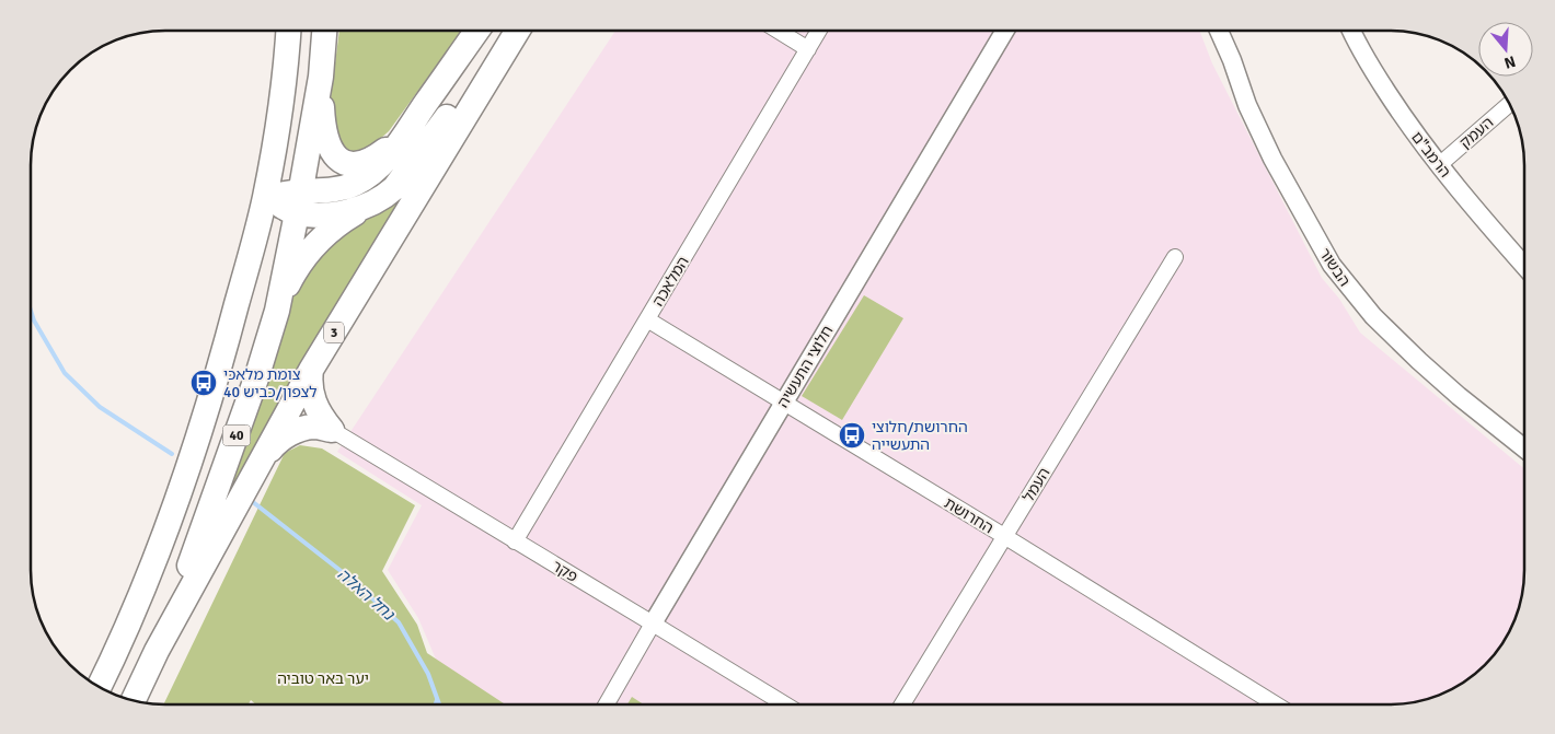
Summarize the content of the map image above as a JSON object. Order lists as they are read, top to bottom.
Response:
{
  "streets": {
    "highway": ["3", "40"],
    "street": [
      "העמק",
      "הרמב\"ם",
      "הבשור",
      "המלאכה",
      "חלוצי התעשיה",
      "העמל",
      "החרושת",
      "פקר"
    ]
  },
  "crossings": [
    ["העמק", "הרמב\"ם"],
    ["המלאכה", "החרושת"],
    ["המלאכה", "פקר"],
    ["3", "40"],
    ["חלוצי התעשיה", "החרושת"],
    ["חלוצי התעשיה", "פקר"],
    ["העמל", "החרושת"]
  ],
  "water": ["נחל האלה"],
  "parks": ["יער באר טוביה"],
  "places": {
    "bus stop": ["צומת מלאכי לצפון/כביש 40", "החרושת/חלוצי התעשייה"]
  },
  "north": "bottom"
}
